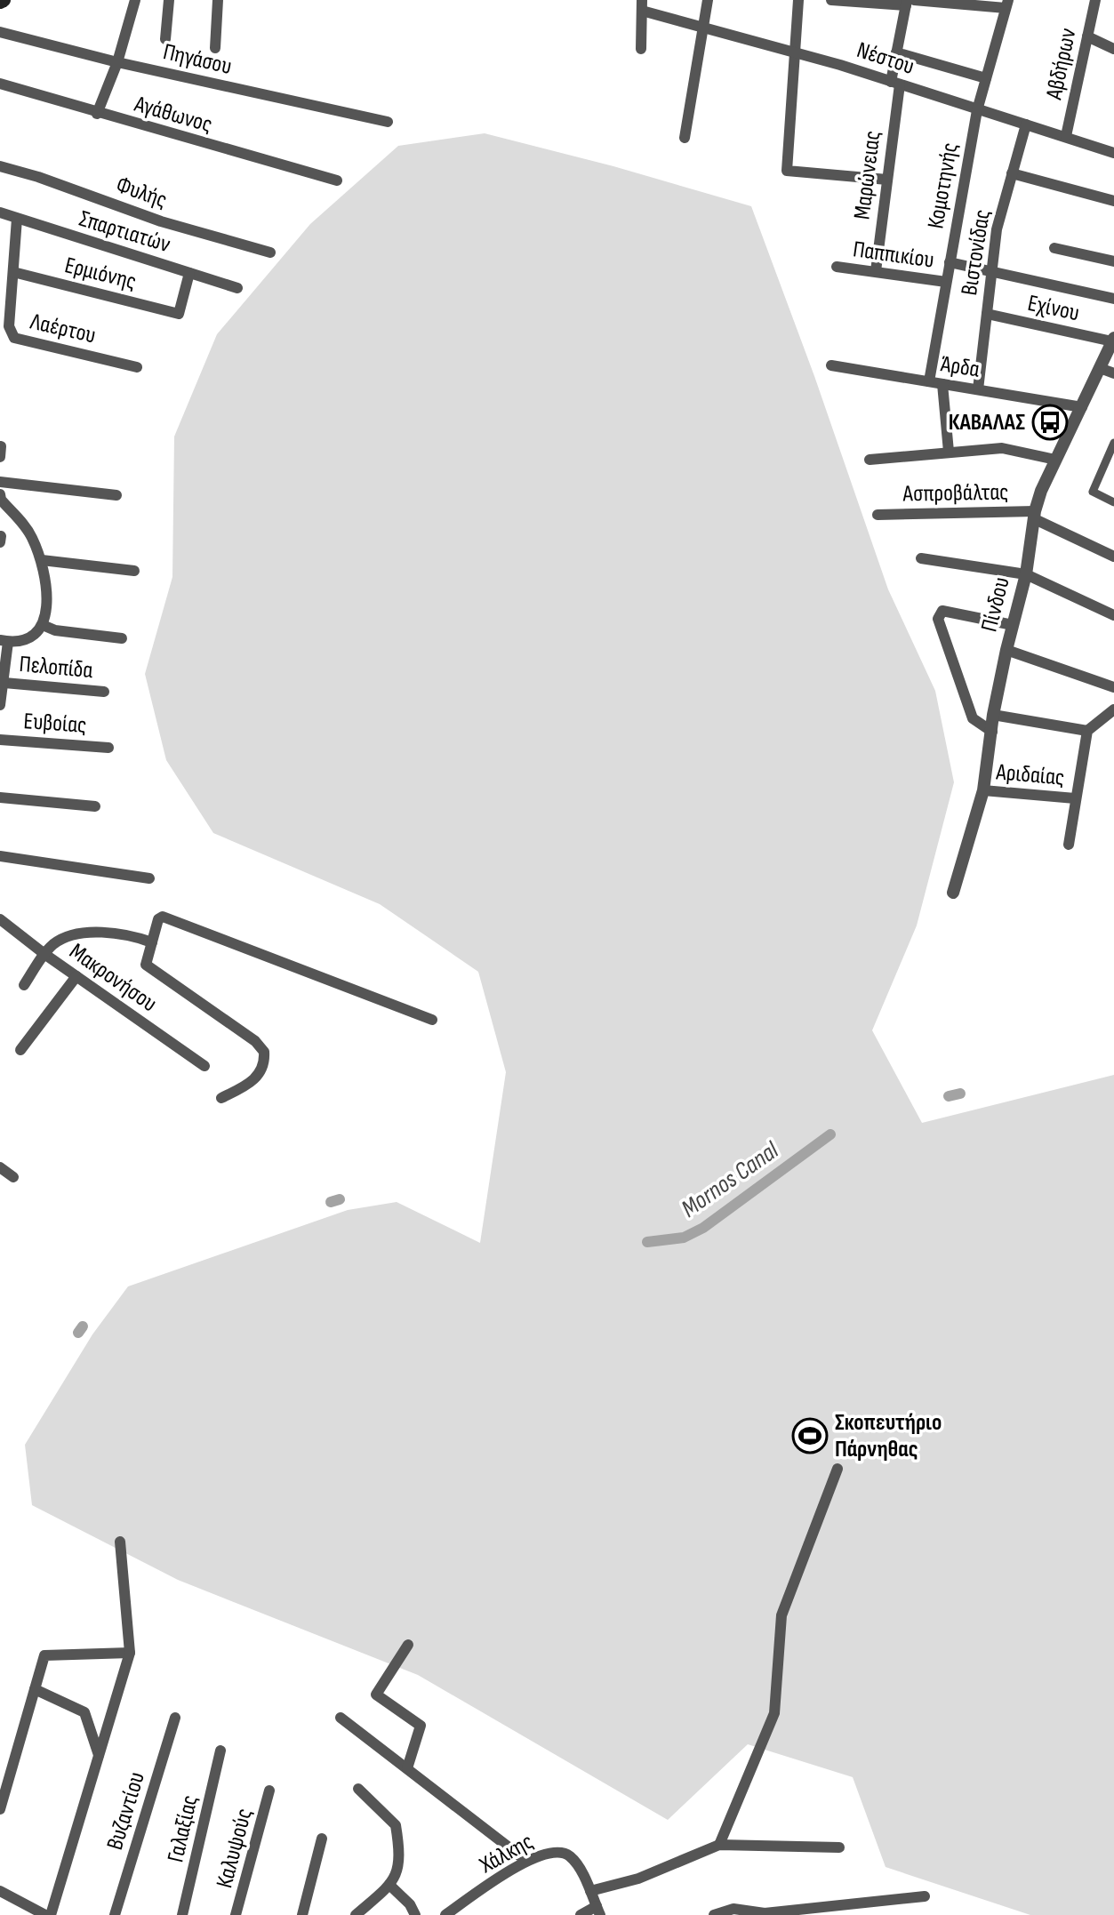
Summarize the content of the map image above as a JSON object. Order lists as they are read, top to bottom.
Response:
{
  "streets": {
    "street": [
      "Νέστου",
      "Πηγάσου",
      "Αβδήρων",
      "Αγάθωνος",
      "Μαρώνειας",
      "Κομοτηνής",
      "Φυλής",
      "Σπαρτιατών",
      "Βιστονίδας",
      "Παππικίου",
      "Ερμιόνης",
      "Εχίνου",
      "Λαέρτου",
      "Άρδα",
      "Ασπροβάλτας",
      "Πίνδου",
      "Πελοπίδα",
      "Ευβοίας",
      "Αριδαίας",
      "Μακρονήσου",
      "Βυζαντίου",
      "Γαλαξίας",
      "Καλυψούς",
      "Χάλκης"
    ]
  },
  "crossings": [
    ["Νέστου", "Αβδήρων"],
    ["Νέστου", "Μαρώνειας"],
    ["Νέστου", "Κομοτηνής"],
    ["Νέστου", "Βιστονίδας"],
    ["Μαρώνειας", "Παππικίου"],
    ["Κομοτηνής", "Παππικίου"],
    ["Κομοτηνής", "Άρδα"],
    ["Σπαρτιατών", "Ερμιόνης"],
    ["Σπαρτιατών", "Λαέρτου"],
    ["Βιστονίδας", "Εχίνου"],
    ["Βιστονίδας", "Άρδα"],
    ["Ερμιόνης", "Λαέρτου"],
    ["Εχίνου", "Πίνδου"],
    ["Άρδα", "Πίνδου"],
    ["Ασπροβάλτας", "Πίνδου"],
    ["Πίνδου", "Αριδαίας"]
  ],
  "water": ["Mornos Canal"],
  "places": {
    "bus stop": ["ΚΑΒΑΛΑΣ"],
    "sports": ["Σκοπευτήριο Πάρνηθας"]
  }
}
